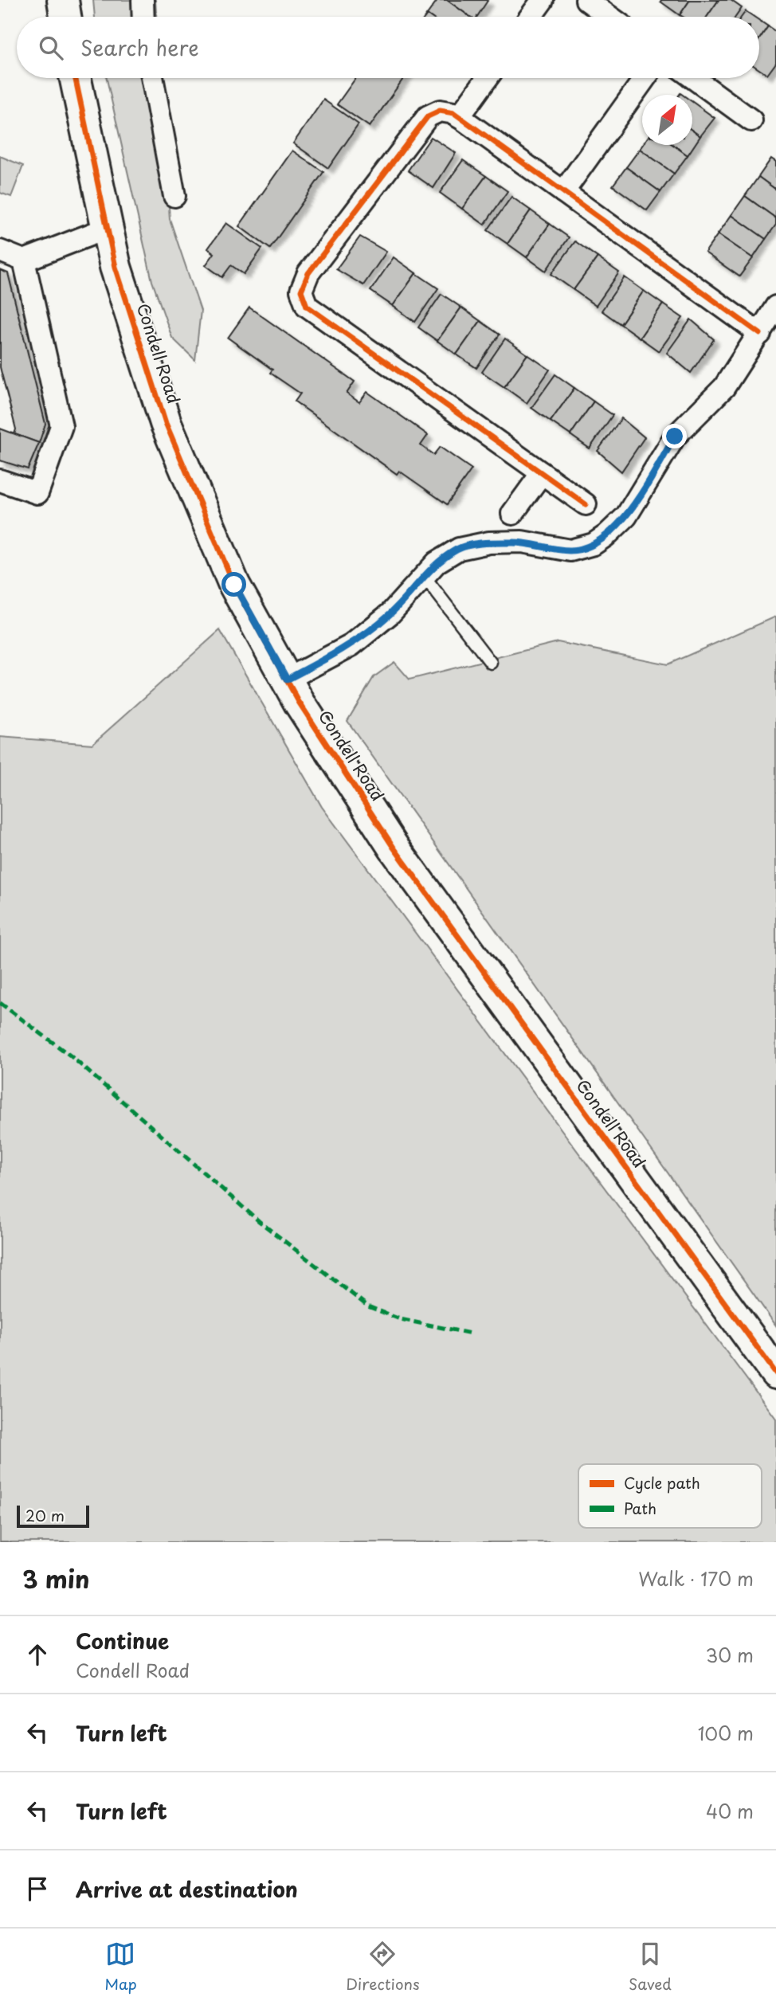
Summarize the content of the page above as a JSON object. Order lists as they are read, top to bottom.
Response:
{
  "streets": {
    "main road": ["Condell Road"]
  },
  "legend": ["Cycle path", "Path"],
  "scale_bar": "20 m",
  "north": "top right",
  "page": {
    "search": "Search here",
    "scale": "20 m",
    "heading": ["3 min", "Walk · 170 m"],
    "list": [
      ["Continue", "Condell Road", "30 m"],
      ["Turn left", "100 m"],
      ["Turn left", "40 m"],
      "Arrive at destination"
    ],
    "nav": ["Map", "Directions", "Saved"]
  }
}
